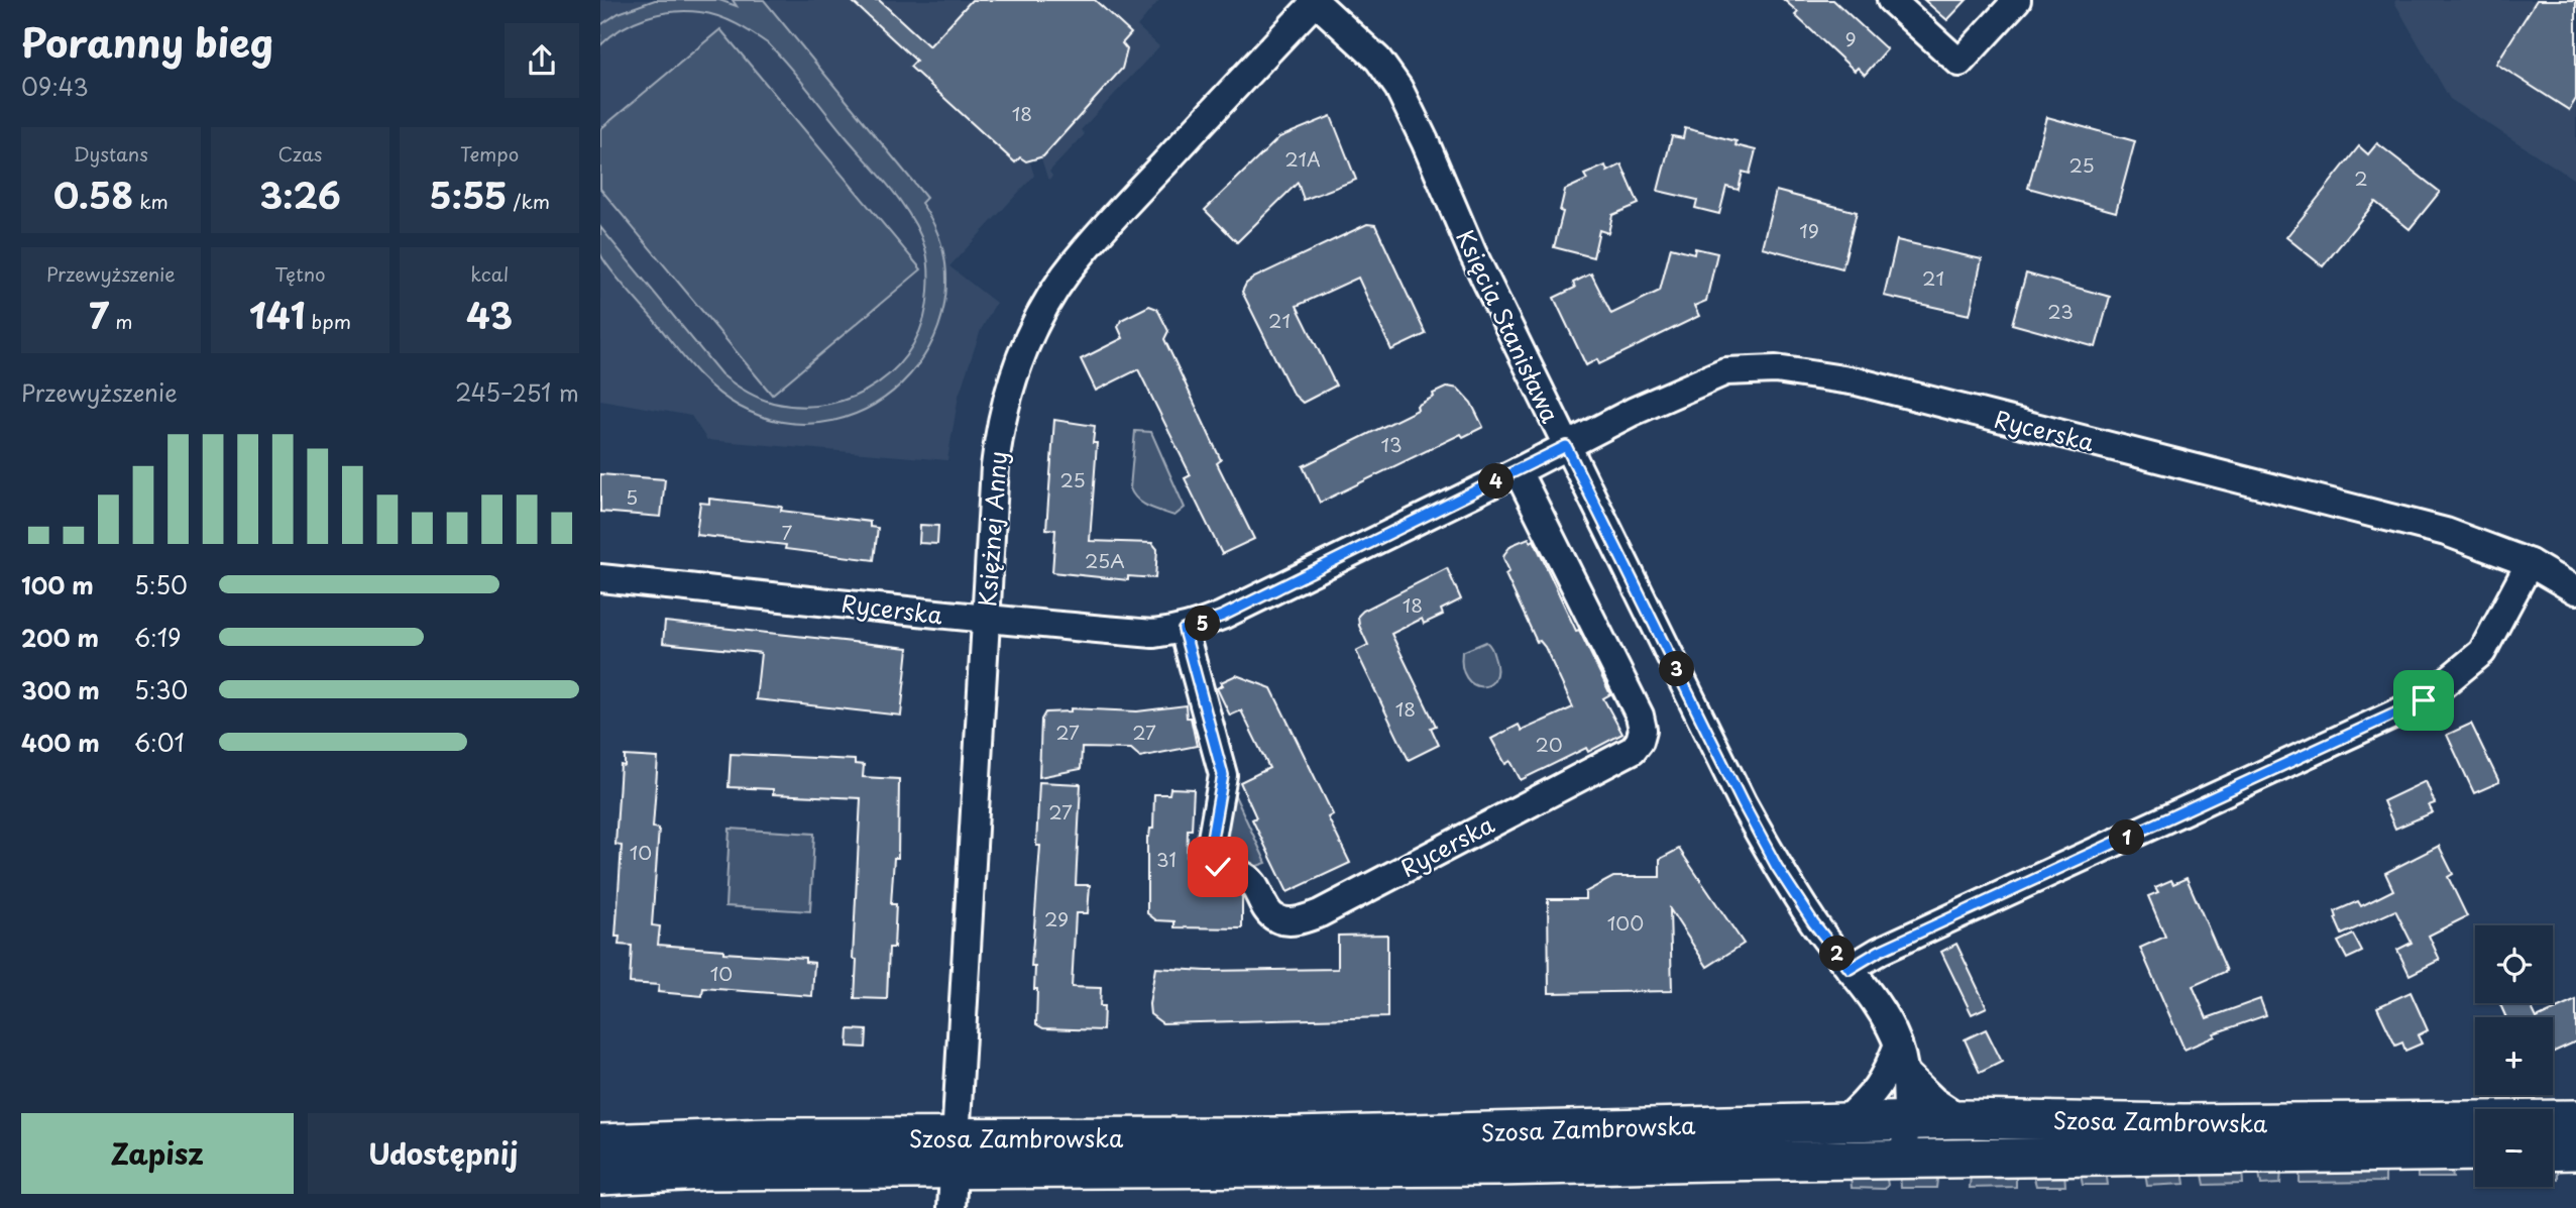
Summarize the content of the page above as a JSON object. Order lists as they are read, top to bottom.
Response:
{
  "streets": {
    "main road": ["Szosa Zambrowska"],
    "street": ["Księcia Stanisława", "Rycerska", "Księżnej Anny"]
  },
  "crossings": [
    ["Księcia Stanisława", "Rycerska"],
    ["Księcia Stanisława", "Księżnej Anny"],
    ["Księcia Stanisława", "Szosa Zambrowska"],
    ["Rycerska", "Księżnej Anny"],
    ["Księżnej Anny", "Szosa Zambrowska"]
  ],
  "house_numbers": [
    "9",
    "18",
    "21A",
    "25",
    "2",
    "19",
    "21",
    "23",
    "21",
    "13",
    "25",
    "5",
    "7",
    "25A",
    "18",
    "18",
    "27",
    "27",
    "20",
    "27",
    "10",
    "31",
    "29",
    "100",
    "10"
  ],
  "page": {
    "heading": ["Poranny bieg", "09:43"],
    "stats": [
      ["Dystans", "0.58 km"],
      ["Czas", "3:26"],
      ["Tempo", "5:55 /km"],
      ["Przewyższenie", "7 m"],
      ["Tętno", "141 bpm"],
      ["kcal", "43"]
    ],
    "chart": ["Przewyższenie", "245–251 m"],
    "pins": [
      "4",
      "5",
      "3",
      "1",
      "2"
    ],
    "list": [
      {
        "name": "100 m",
        "note": "5:50"
      },
      {
        "name": "200 m",
        "note": "6:19"
      },
      {
        "name": "300 m",
        "note": "5:30"
      },
      {
        "name": "400 m",
        "note": "6:01"
      }
    ],
    "map_buttons": ["+", "−"],
    "buttons": ["Zapisz", "Udostępnij"]
  }
}
